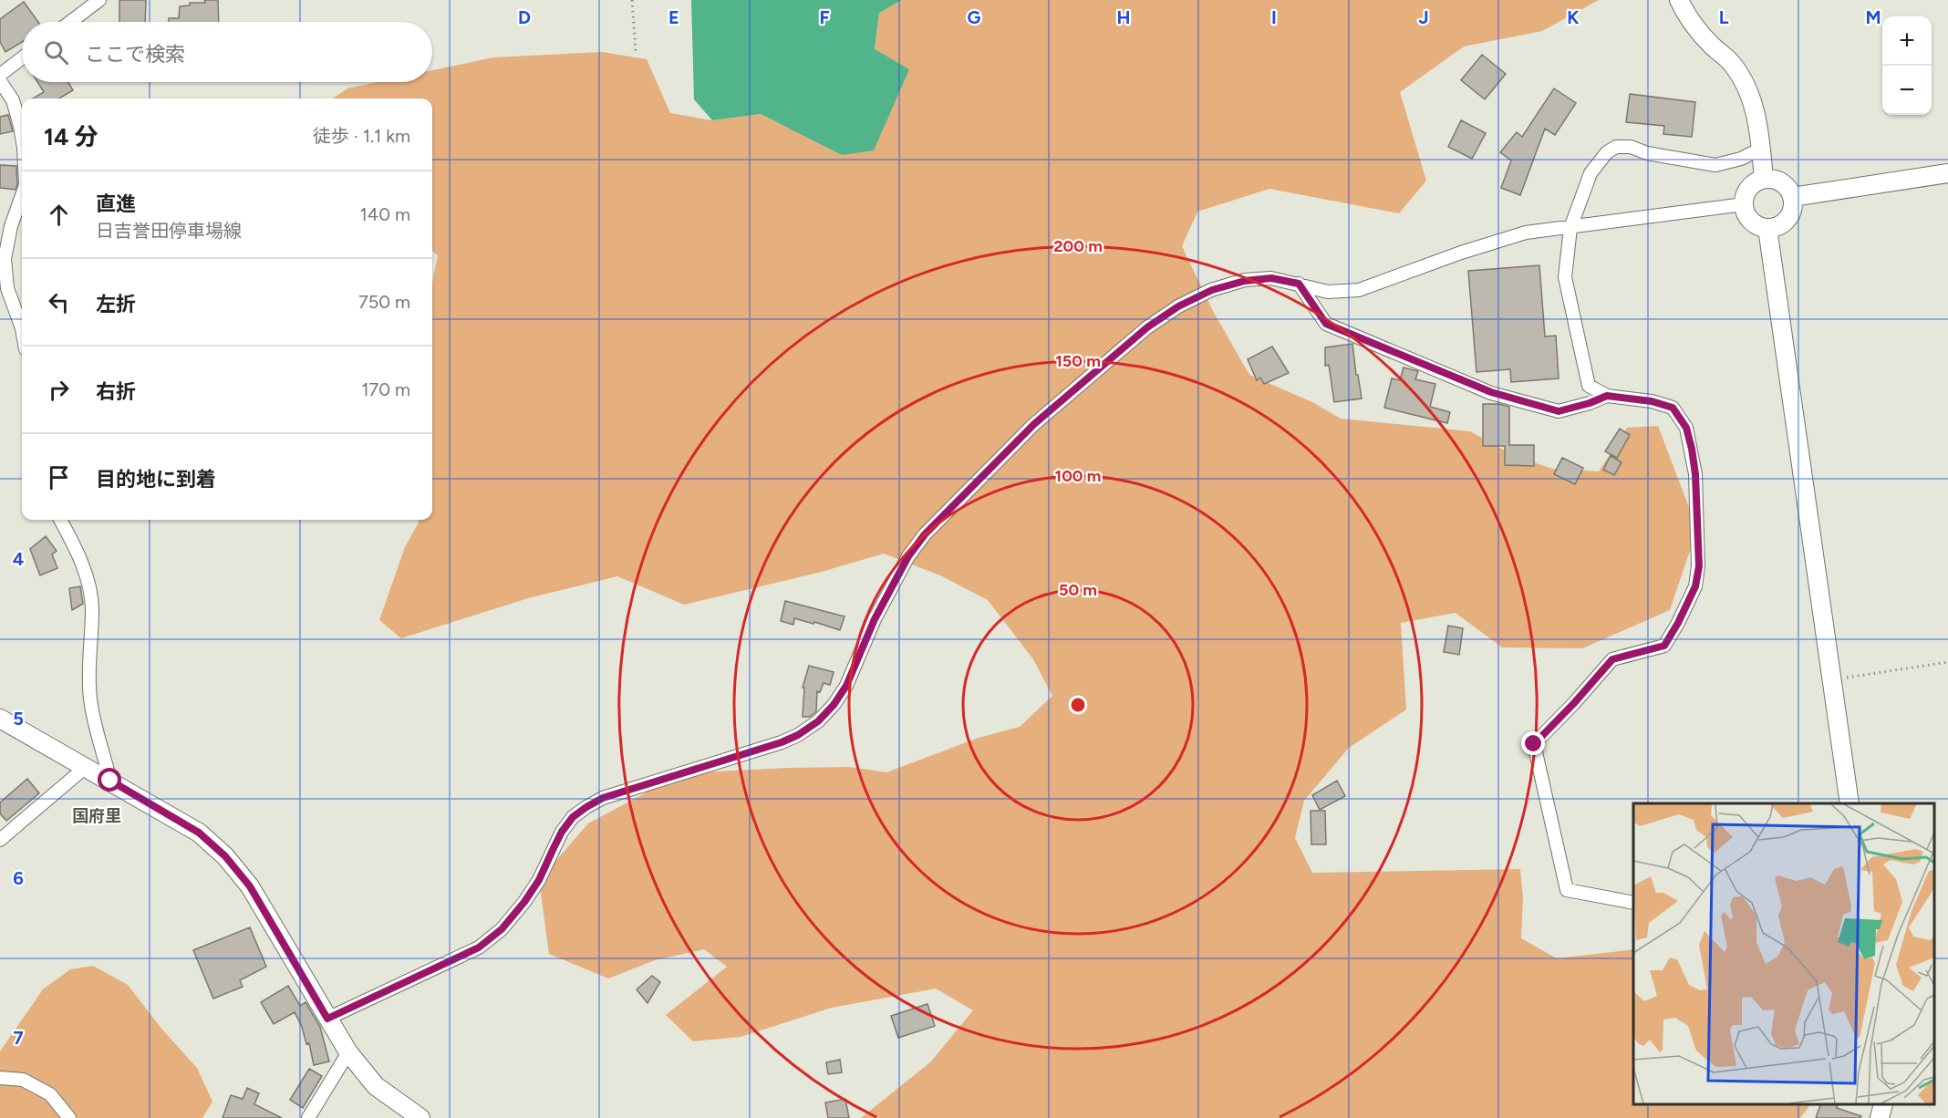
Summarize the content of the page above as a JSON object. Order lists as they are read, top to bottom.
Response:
{
  "districts": ["国府里"],
  "page": {
    "map_buttons": ["+", "−"],
    "search": "ここで検索",
    "heading": ["14 分", "徒歩 · 1.1 km"],
    "list": [
      ["直進", "日吉誉田停車場線", "140 m"],
      ["左折", "750 m"],
      ["右折", "170 m"],
      "目的地に到着"
    ]
  },
  "grid": {
    "columns": [
      "D",
      "E",
      "F",
      "G",
      "H",
      "I",
      "J",
      "K",
      "L",
      "M"
    ],
    "rows": [
      "4",
      "5",
      "6",
      "7"
    ]
  },
  "rings": [
    "200 m",
    "150 m",
    "100 m",
    "50 m"
  ]
}
